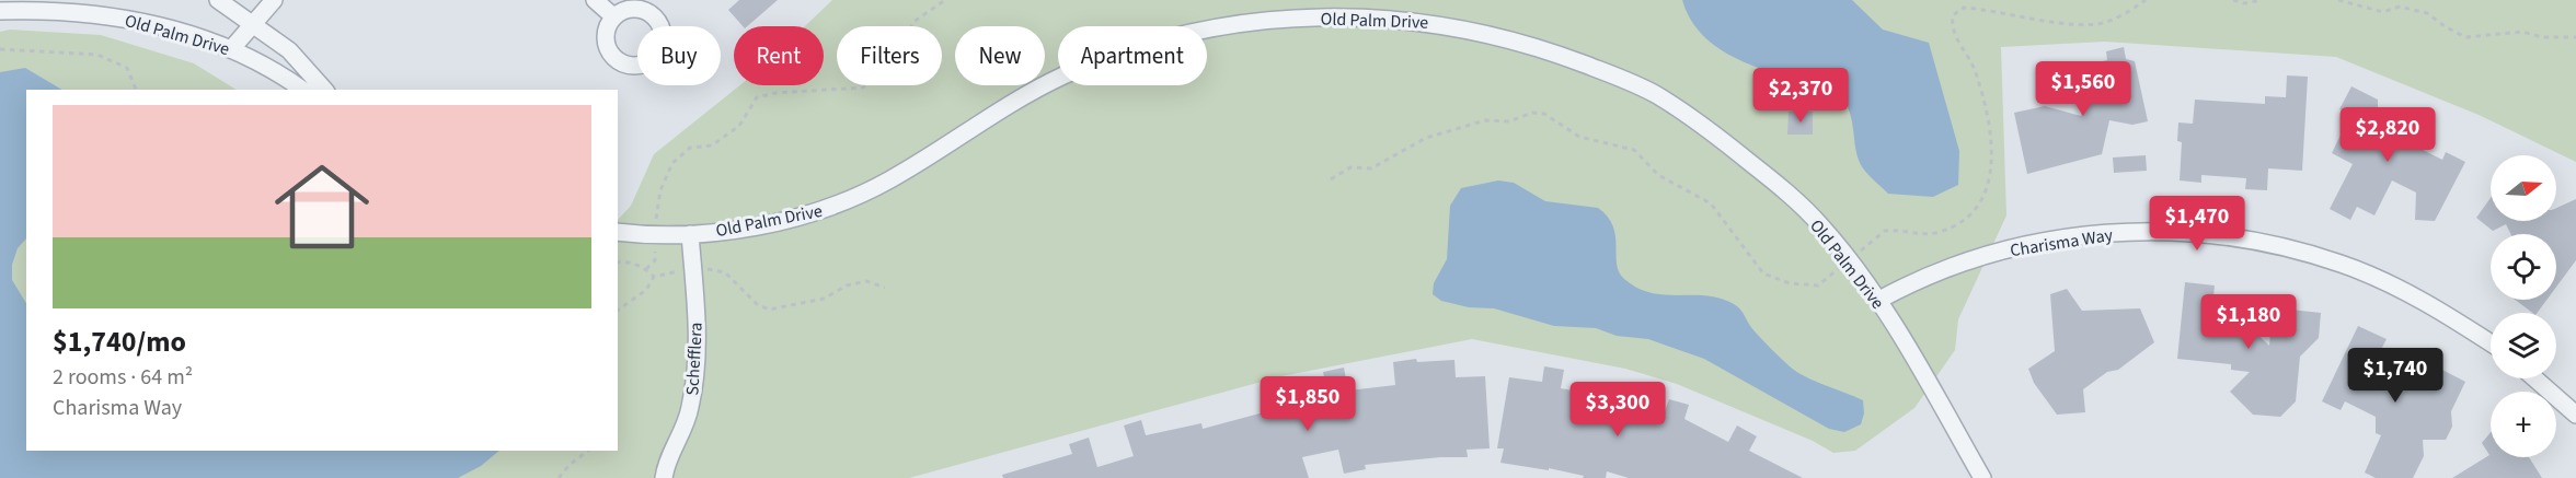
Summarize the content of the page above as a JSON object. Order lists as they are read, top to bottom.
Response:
{
  "streets": {
    "street": ["Old Palm Drive", "Charisma Way", "Schefflera"]
  },
  "crossings": [
    ["Old Palm Drive", "Charisma Way"],
    ["Old Palm Drive", "Schefflera"]
  ],
  "north": "right",
  "page": {
    "chip": [
      "Buy",
      "Rent",
      "Filters",
      "New",
      "Apartment"
    ],
    "price": [
      "$1,560",
      "$2,370",
      "$2,820",
      "$1,470",
      "$1,180",
      "$1,740",
      "$1,850",
      "$3,300"
    ],
    "list": [
      {
        "name": "$1,740/mo",
        "note": "2 rooms · 64 m² · Charisma Way"
      }
    ],
    "map_buttons": "+"
  }
}
